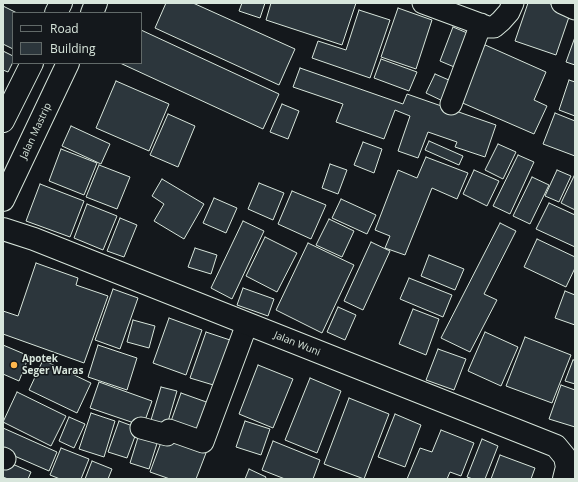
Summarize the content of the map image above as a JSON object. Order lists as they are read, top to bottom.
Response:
{
  "streets": {
    "main road": ["Jalan Mastrip", "Jalan Wuni"]
  },
  "places": ["Apotek Seger Waras"],
  "legend": ["Road", "Building"]
}
